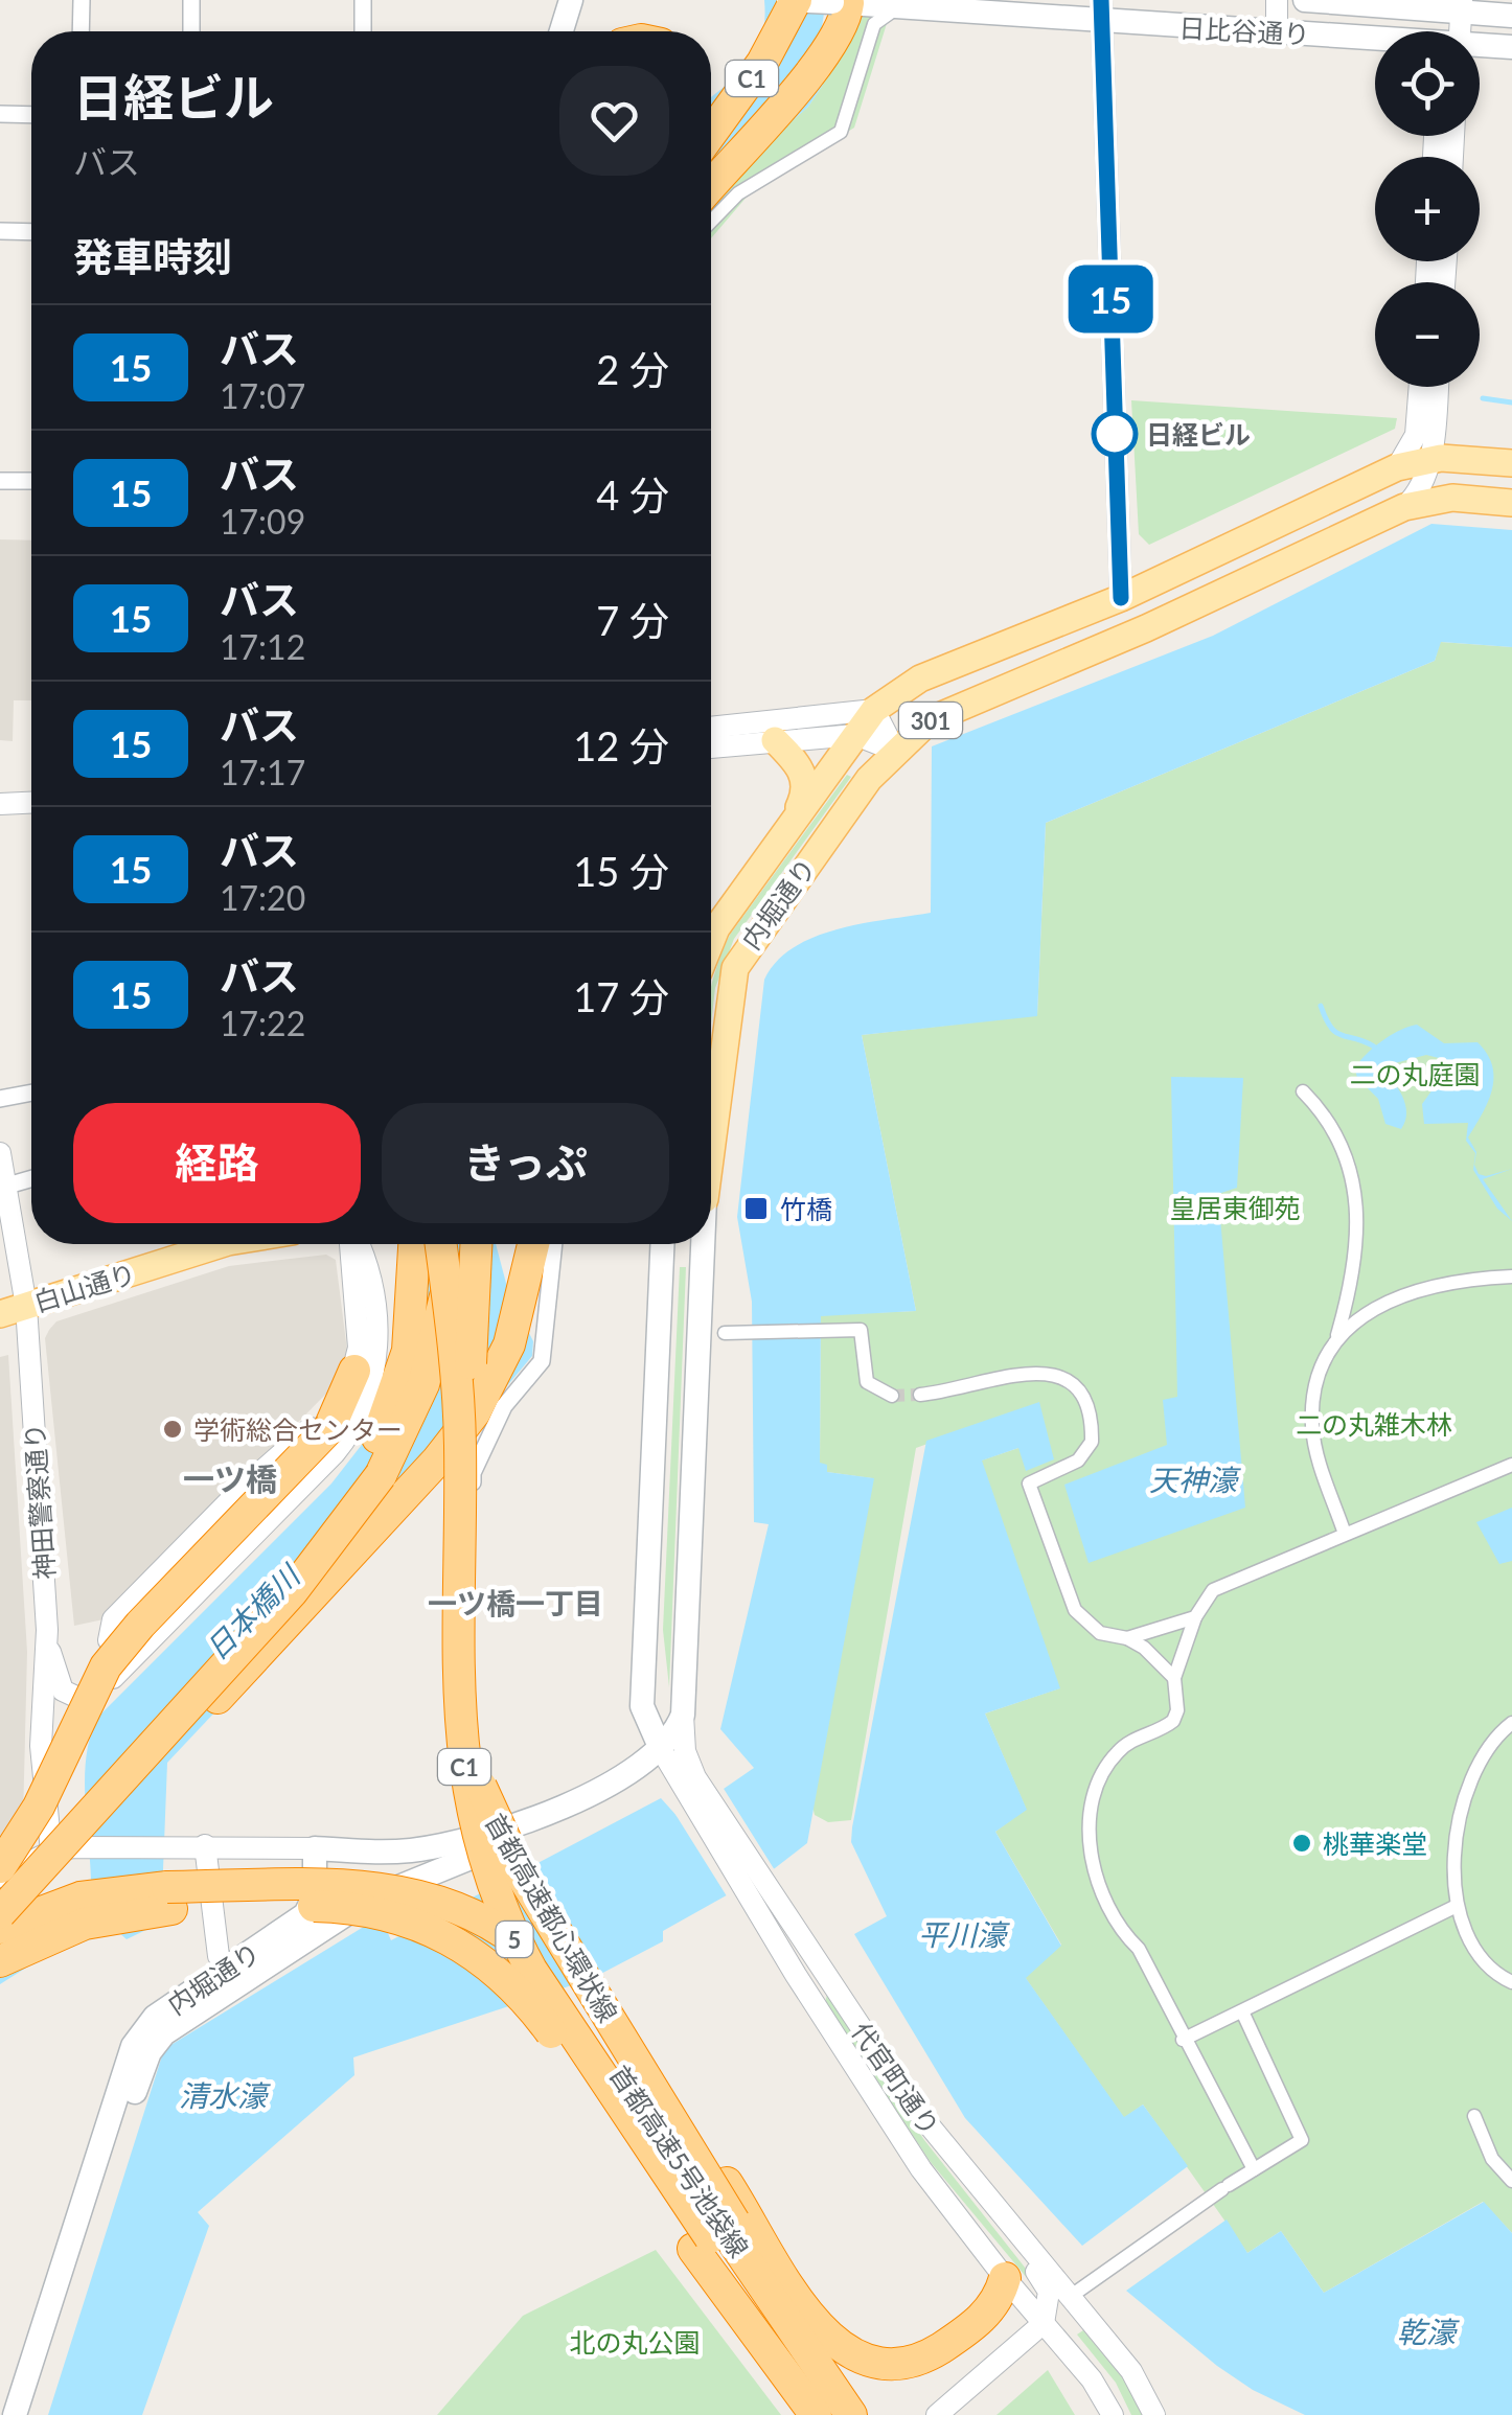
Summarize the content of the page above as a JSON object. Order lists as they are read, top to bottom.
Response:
{
  "streets": {
    "highway": [
      "C1",
      "首都高速都心環状線",
      "5",
      "首都高速5号池袋線"
    ],
    "main road": [
      "日比谷通り",
      "301",
      "内堀通り",
      "白山通り"
    ],
    "street": ["神田警察通り", "代官町通り"]
  },
  "crossings": [
    ["日比谷通り", "C1"],
    ["301", "内堀通り"],
    ["内堀通り", "代官町通り"],
    ["白山通り", "神田警察通り"],
    ["首都高速都心環状線", "首都高速5号池袋線"]
  ],
  "districts": ["一ツ橋", "一ツ橋一丁目"],
  "water": [
    "天神濠",
    "日本橋川",
    "平川濠",
    "清水濠",
    "乾濠"
  ],
  "parks": [
    "二の丸庭園",
    "皇居東御苑",
    "二の丸雑木林",
    "北の丸公園"
  ],
  "places": {
    "other": ["日経ビル", "学術総合センター", "桃華楽堂"],
    "transit": ["竹橋"]
  },
  "lines": ["bus line 15"],
  "page": {
    "on_map": "15",
    "map_buttons": ["+", "−"],
    "heading": [
      ["日経ビル", "バス"],
      "発車時刻"
    ],
    "list": [
      {
        "mark": "15",
        "name": "バス",
        "note": "17:07",
        "value": "2 分"
      },
      {
        "mark": "15",
        "name": "バス",
        "note": "17:09",
        "value": "4 分"
      },
      {
        "mark": "15",
        "name": "バス",
        "note": "17:12",
        "value": "7 分"
      },
      {
        "mark": "15",
        "name": "バス",
        "note": "17:17",
        "value": "12 分"
      },
      {
        "mark": "15",
        "name": "バス",
        "note": "17:20",
        "value": "15 分"
      },
      {
        "mark": "15",
        "name": "バス",
        "note": "17:22",
        "value": "17 分"
      }
    ],
    "buttons": ["経路", "きっぷ"]
  }
}
